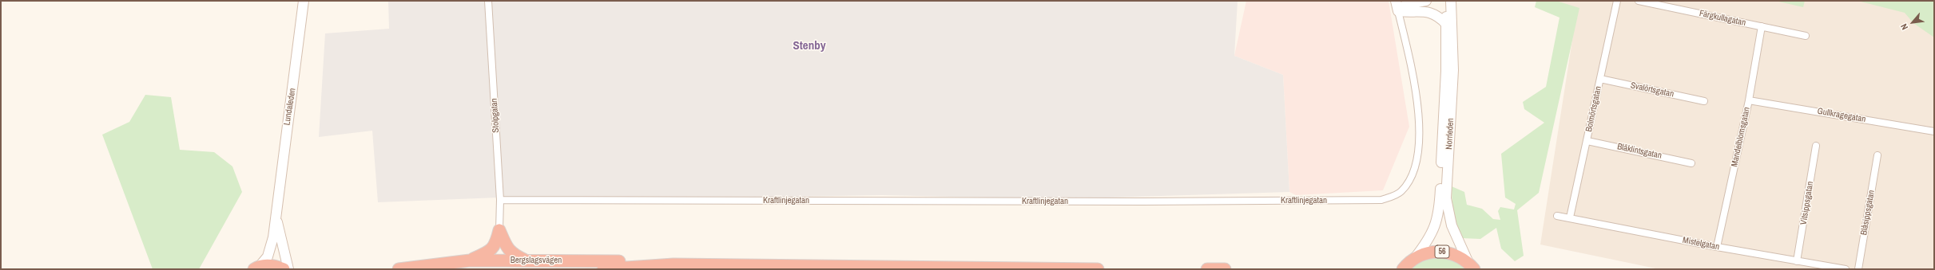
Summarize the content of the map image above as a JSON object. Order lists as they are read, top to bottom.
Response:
{
  "streets": {
    "highway": ["56", "Bergslagsvägen"],
    "main road": ["Lundaleden", "Norrleden"],
    "street": [
      "Färgkullagatan",
      "Svalörtsgatan",
      "Bolmörtsgatan",
      "Stolpgatan",
      "Gullkragegatan",
      "Mandelblomsgatan",
      "Blåklintsgatan",
      "Kraftlinjegatan",
      "Vitsippsgatan",
      "Blåsippsgatan",
      "Mistelgatan"
    ]
  },
  "crossings": [
    ["Färgkullagatan", "Mandelblomsgatan"],
    ["Svalörtsgatan", "Bolmörtsgatan"],
    ["Bolmörtsgatan", "Blåklintsgatan"],
    ["Bolmörtsgatan", "Mistelgatan"],
    ["Stolpgatan", "Kraftlinjegatan"],
    ["Gullkragegatan", "Mandelblomsgatan"],
    ["Norrleden", "56"],
    ["Mandelblomsgatan", "Mistelgatan"],
    ["Vitsippsgatan", "Mistelgatan"]
  ],
  "districts": ["Stenby"],
  "north": "bottom left"
}
